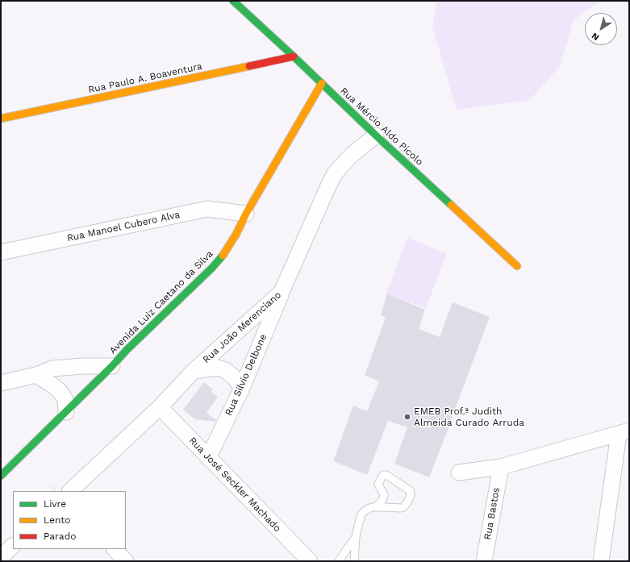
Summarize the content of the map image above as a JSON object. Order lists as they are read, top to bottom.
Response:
{
  "streets": {
    "street": [
      "Rua Paulo A. Boaventura",
      "Rua Mércio Aldo Pícolo",
      "Rua Manoel Cubero Alva",
      "Avenida Luiz Caetano da Silva",
      "Rua João Merenciano",
      "Rua Silvio Delbone",
      "Rua José Seckler Machado",
      "Rua Bastos"
    ]
  },
  "crossings": [
    ["Rua Paulo A. Boaventura", "Rua Mércio Aldo Pícolo"],
    ["Rua Mércio Aldo Pícolo", "Avenida Luiz Caetano da Silva"],
    ["Rua Mércio Aldo Pícolo", "Rua João Merenciano"],
    ["Rua Manoel Cubero Alva", "Avenida Luiz Caetano da Silva"],
    ["Rua João Merenciano", "Rua Silvio Delbone"],
    ["Rua João Merenciano", "Rua José Seckler Machado"],
    ["Rua Silvio Delbone", "Rua José Seckler Machado"]
  ],
  "places": ["EMEB Prof.ª Judith Almeida Curado Arruda"],
  "legend": ["Livre", "Lento", "Parado"],
  "north": "bottom left"
}
